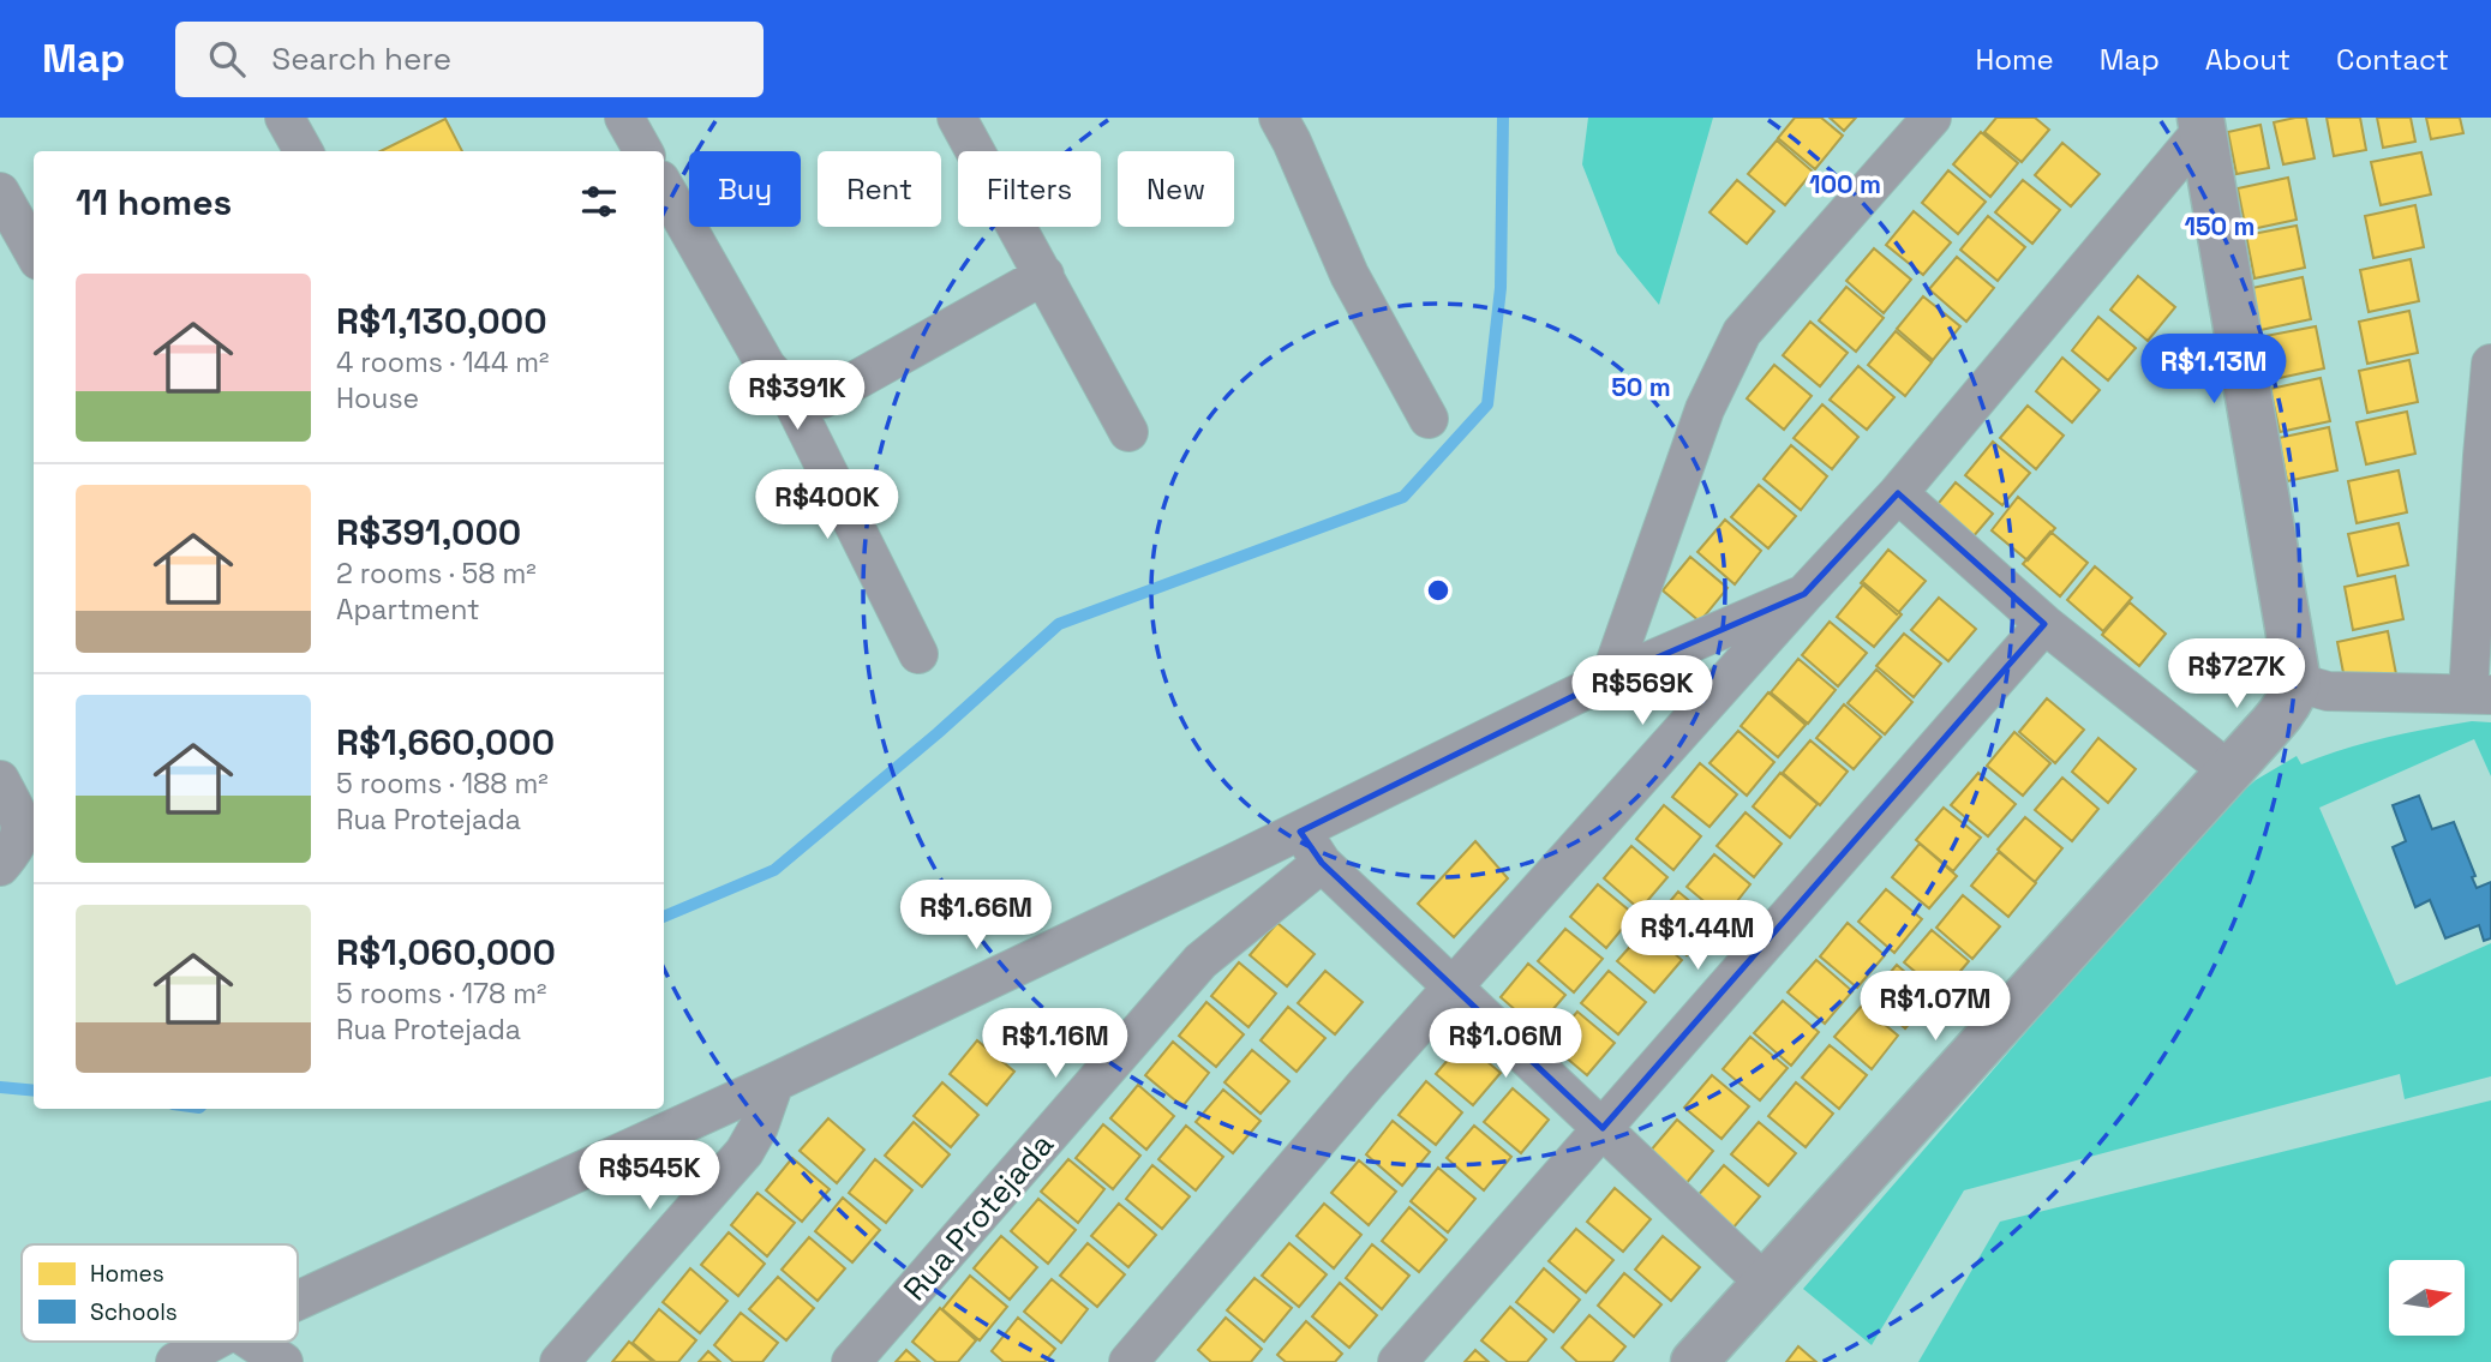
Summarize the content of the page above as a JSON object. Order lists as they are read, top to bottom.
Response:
{
  "streets": {
    "street": ["Rua Protejada"]
  },
  "legend": ["Homes", "Schools"],
  "north": "right",
  "page": {
    "header": "Map",
    "search": "Search here",
    "nav": [
      "Home",
      "Map",
      "About",
      "Contact"
    ],
    "chip": [
      "Buy",
      "Rent",
      "Filters",
      "New"
    ],
    "heading": "11 homes",
    "list": [
      {
        "name": "R$1,130,000",
        "note": "4 rooms · 144 m² · House"
      },
      {
        "name": "R$391,000",
        "note": "2 rooms · 58 m² · Apartment"
      },
      {
        "name": "R$1,660,000",
        "note": "5 rooms · 188 m² · Rua Protejada"
      },
      {
        "name": "R$1,060,000",
        "note": "5 rooms · 178 m² · Rua Protejada"
      }
    ],
    "price": [
      "R$1.13M",
      "R$391K",
      "R$400K",
      "R$727K",
      "R$569K",
      "R$1.66M",
      "R$1.44M",
      "R$1.07M",
      "R$1.16M",
      "R$1.06M",
      "R$545K"
    ]
  },
  "rings": ["100 m", "150 m", "50 m"]
}
